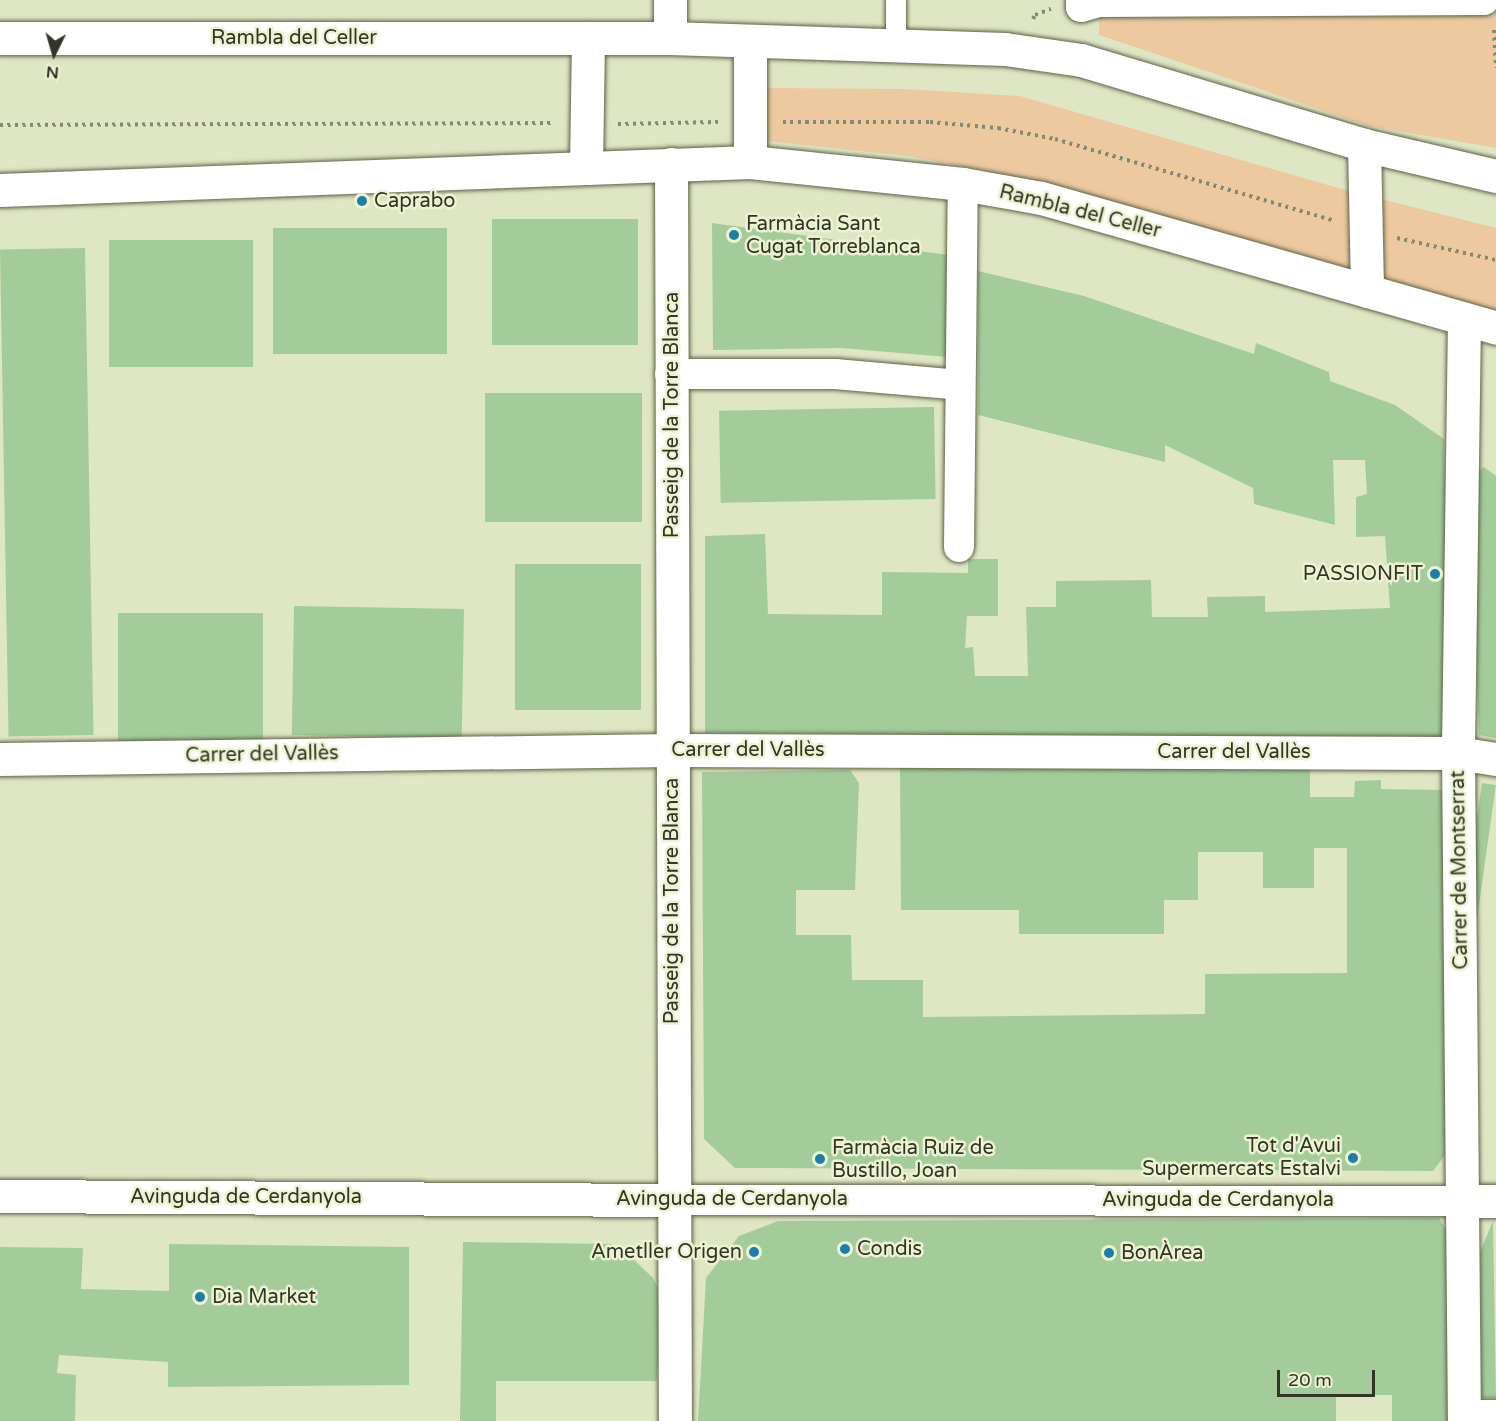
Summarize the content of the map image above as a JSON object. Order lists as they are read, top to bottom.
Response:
{
  "streets": {
    "street": [
      "Rambla del Celler",
      "Passeig de la Torre Blanca",
      "Carrer del Vallès",
      "Carrer de Montserrat",
      "Avinguda de Cerdanyola"
    ]
  },
  "crossings": [
    ["Rambla del Celler", "Passeig de la Torre Blanca"],
    ["Rambla del Celler", "Carrer de Montserrat"],
    ["Passeig de la Torre Blanca", "Carrer del Vallès"],
    ["Passeig de la Torre Blanca", "Avinguda de Cerdanyola"],
    ["Carrer del Vallès", "Carrer de Montserrat"],
    ["Carrer de Montserrat", "Avinguda de Cerdanyola"]
  ],
  "places": [
    "Caprabo",
    "Farmàcia Sant Cugat Torreblanca",
    "PASSIONFIT",
    "Tot d'Avui Supermercats Estalvi",
    "Farmàcia Ruiz de Bustillo, Joan",
    "Condis",
    "Ametller Origen",
    "BonÀrea",
    "Dia Market"
  ],
  "scale_bar": "20 m",
  "north": "bottom"
}
